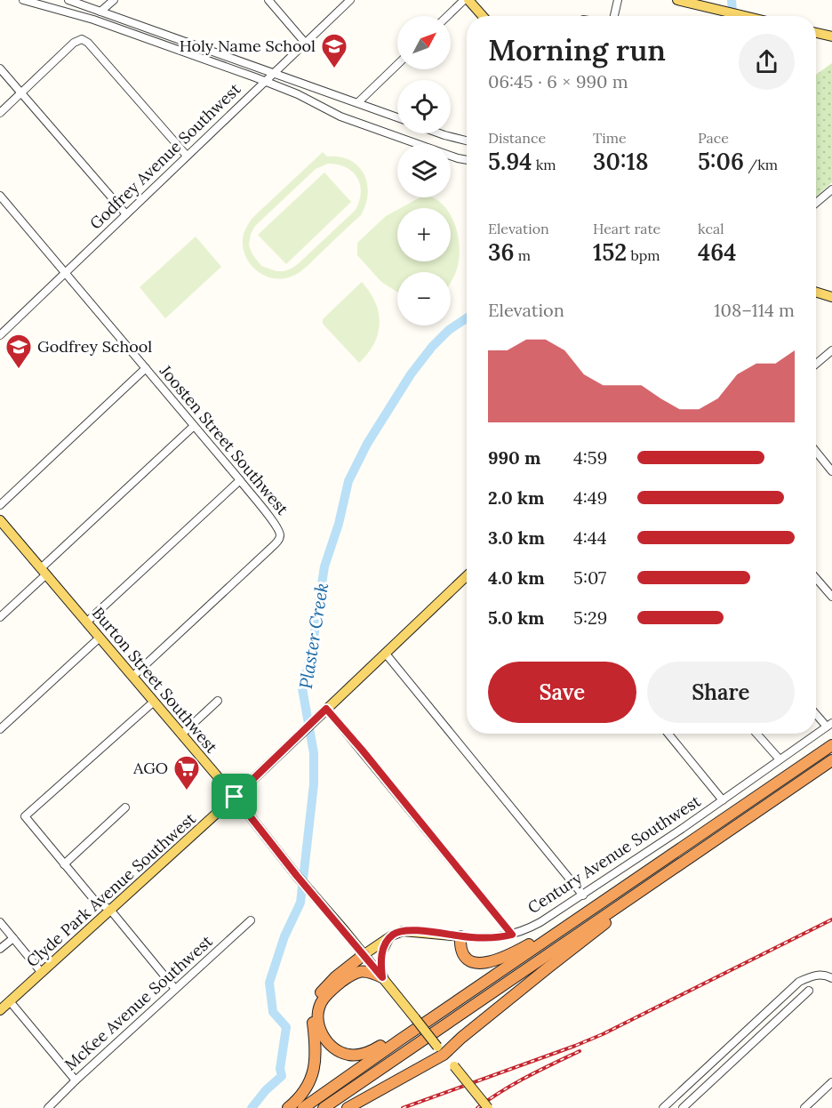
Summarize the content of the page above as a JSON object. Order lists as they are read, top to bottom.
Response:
{
  "streets": {
    "main road": ["Burton Street Southwest", "Century Avenue Southwest", "Clyde Park Avenue Southwest"],
    "street": ["Godfrey Avenue Southwest", "Joosten Street Southwest", "McKee Avenue Southwest"]
  },
  "crossings": [
    ["Godfrey Avenue Southwest", "Joosten Street Southwest"],
    ["Joosten Street Southwest", "Burton Street Southwest"],
    ["Burton Street Southwest", "Century Avenue Southwest"],
    ["Burton Street Southwest", "Clyde Park Avenue Southwest"]
  ],
  "water": ["Plaster Creek"],
  "places": {
    "school or university": ["Holy Name School", "Godfrey School"],
    "supermarket": ["AGO"]
  },
  "north": "top right",
  "page": {
    "map_buttons": ["+", "−"],
    "heading": ["Morning run", "06:45 · 6 × 990 m"],
    "stats": [
      ["Distance", "5.94 km"],
      ["Time", "30:18"],
      ["Pace", "5:06 /km"],
      ["Elevation", "36 m"],
      ["Heart rate", "152 bpm"],
      ["kcal", "464"]
    ],
    "chart": ["Elevation", "108–114 m"],
    "list": [
      {
        "name": "990 m",
        "note": "4:59"
      },
      {
        "name": "2.0 km",
        "note": "4:49"
      },
      {
        "name": "3.0 km",
        "note": "4:44"
      },
      {
        "name": "4.0 km",
        "note": "5:07"
      },
      {
        "name": "5.0 km",
        "note": "5:29"
      }
    ],
    "buttons": ["Save", "Share"]
  }
}
